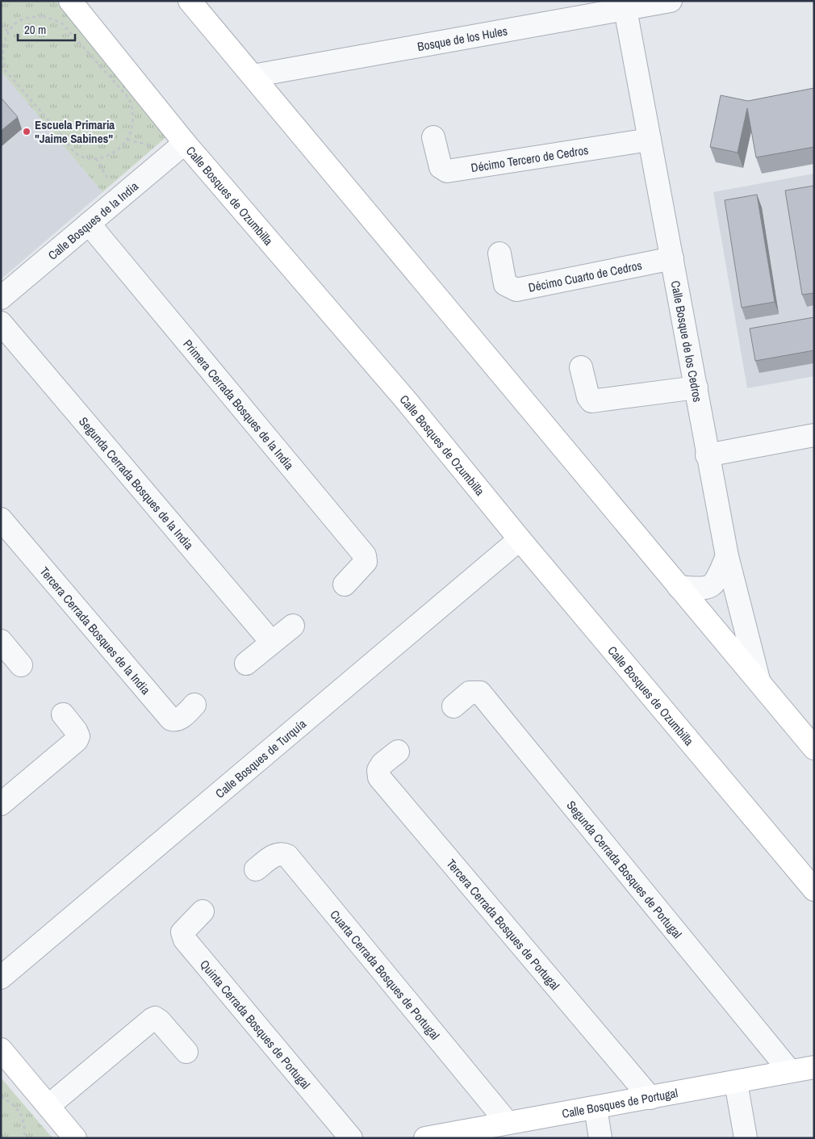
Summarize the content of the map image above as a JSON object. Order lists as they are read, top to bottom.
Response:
{
  "streets": {
    "main road": ["Calle Bosques de Ozumbilla", "Calle Bosques de Portugal"],
    "street": [
      "Bosque de los Hules",
      "Décimo Tercero de Cedros",
      "Calle Bosques de la India",
      "Décimo Cuarto de Cedros",
      "Calle Bosque de los Cedros",
      "Primera Cerrada Bosques de la India",
      "Segunda Cerrada Bosques de la India",
      "Tercera Cerrada Bosques de la India",
      "Calle Bosques de Turquía",
      "Segunda Cerrada Bosques de Portugal",
      "Tercera Cerrada Bosques de Portugal",
      "Cuarta Cerrada Bosques de Portugal",
      "Quinta Cerrada Bosques de Portugal"
    ]
  },
  "crossings": [
    ["Bosque de los Hules", "Calle Bosque de los Cedros"],
    ["Décimo Tercero de Cedros", "Calle Bosque de los Cedros"],
    ["Calle Bosques de Ozumbilla", "Calle Bosques de la India"],
    ["Calle Bosques de Ozumbilla", "Calle Bosques de Turquía"],
    ["Calle Bosques de la India", "Primera Cerrada Bosques de la India"],
    ["Décimo Cuarto de Cedros", "Calle Bosque de los Cedros"],
    ["Segunda Cerrada Bosques de Portugal", "Calle Bosques de Portugal"],
    ["Tercera Cerrada Bosques de Portugal", "Calle Bosques de Portugal"],
    ["Cuarta Cerrada Bosques de Portugal", "Calle Bosques de Portugal"]
  ],
  "places": ["Escuela Primaria \"Jaime Sabines\""],
  "scale_bar": "20 m"
}
